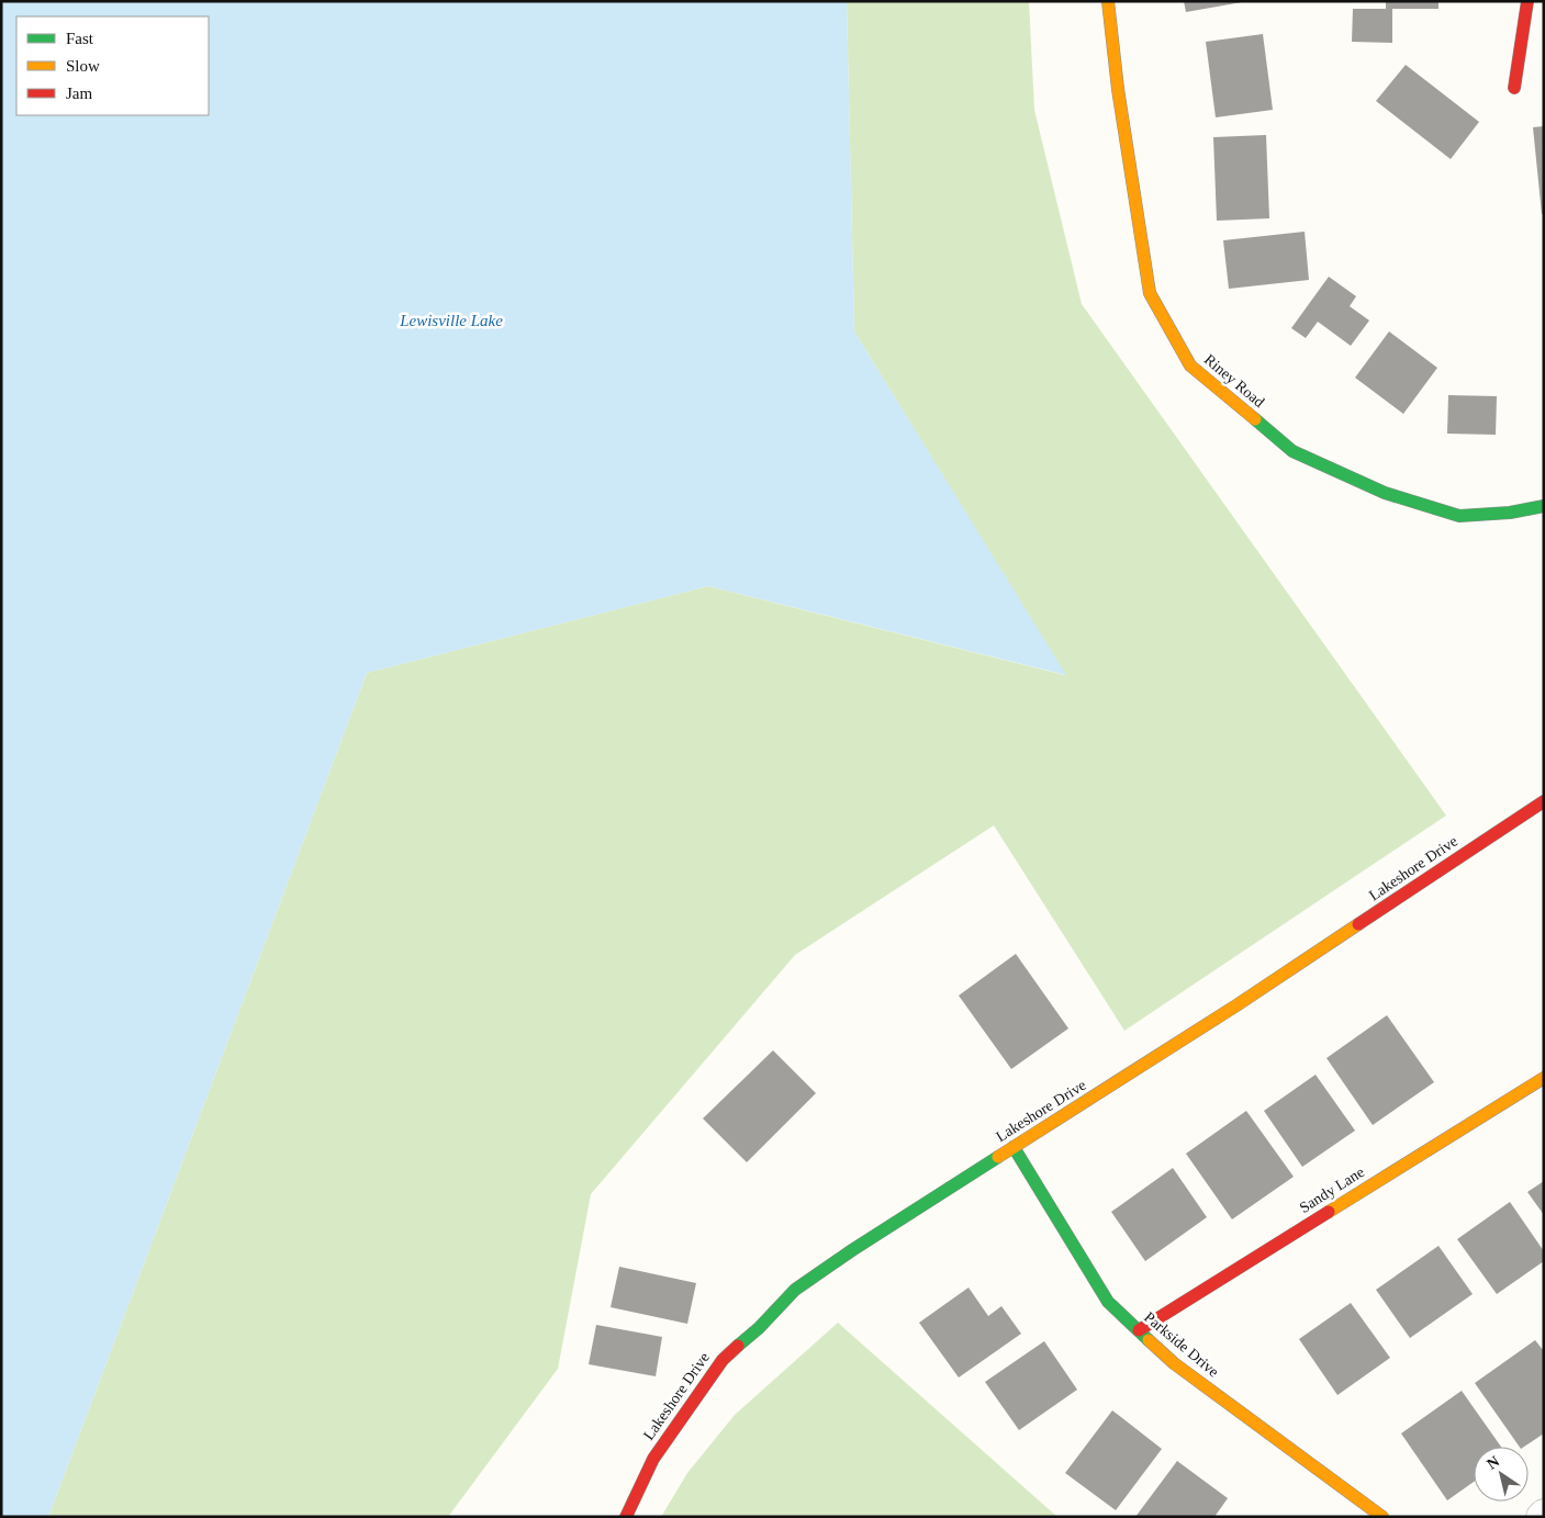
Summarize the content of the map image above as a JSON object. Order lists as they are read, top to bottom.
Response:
{
  "streets": {
    "street": [
      "Riney Road",
      "Lakeshore Drive",
      "Sandy Lane",
      "Parkside Drive"
    ]
  },
  "crossings": [
    ["Lakeshore Drive", "Parkside Drive"],
    ["Sandy Lane", "Parkside Drive"]
  ],
  "water": ["Lewisville Lake"],
  "legend": ["Fast", "Slow", "Jam"],
  "north": "top left"
}
